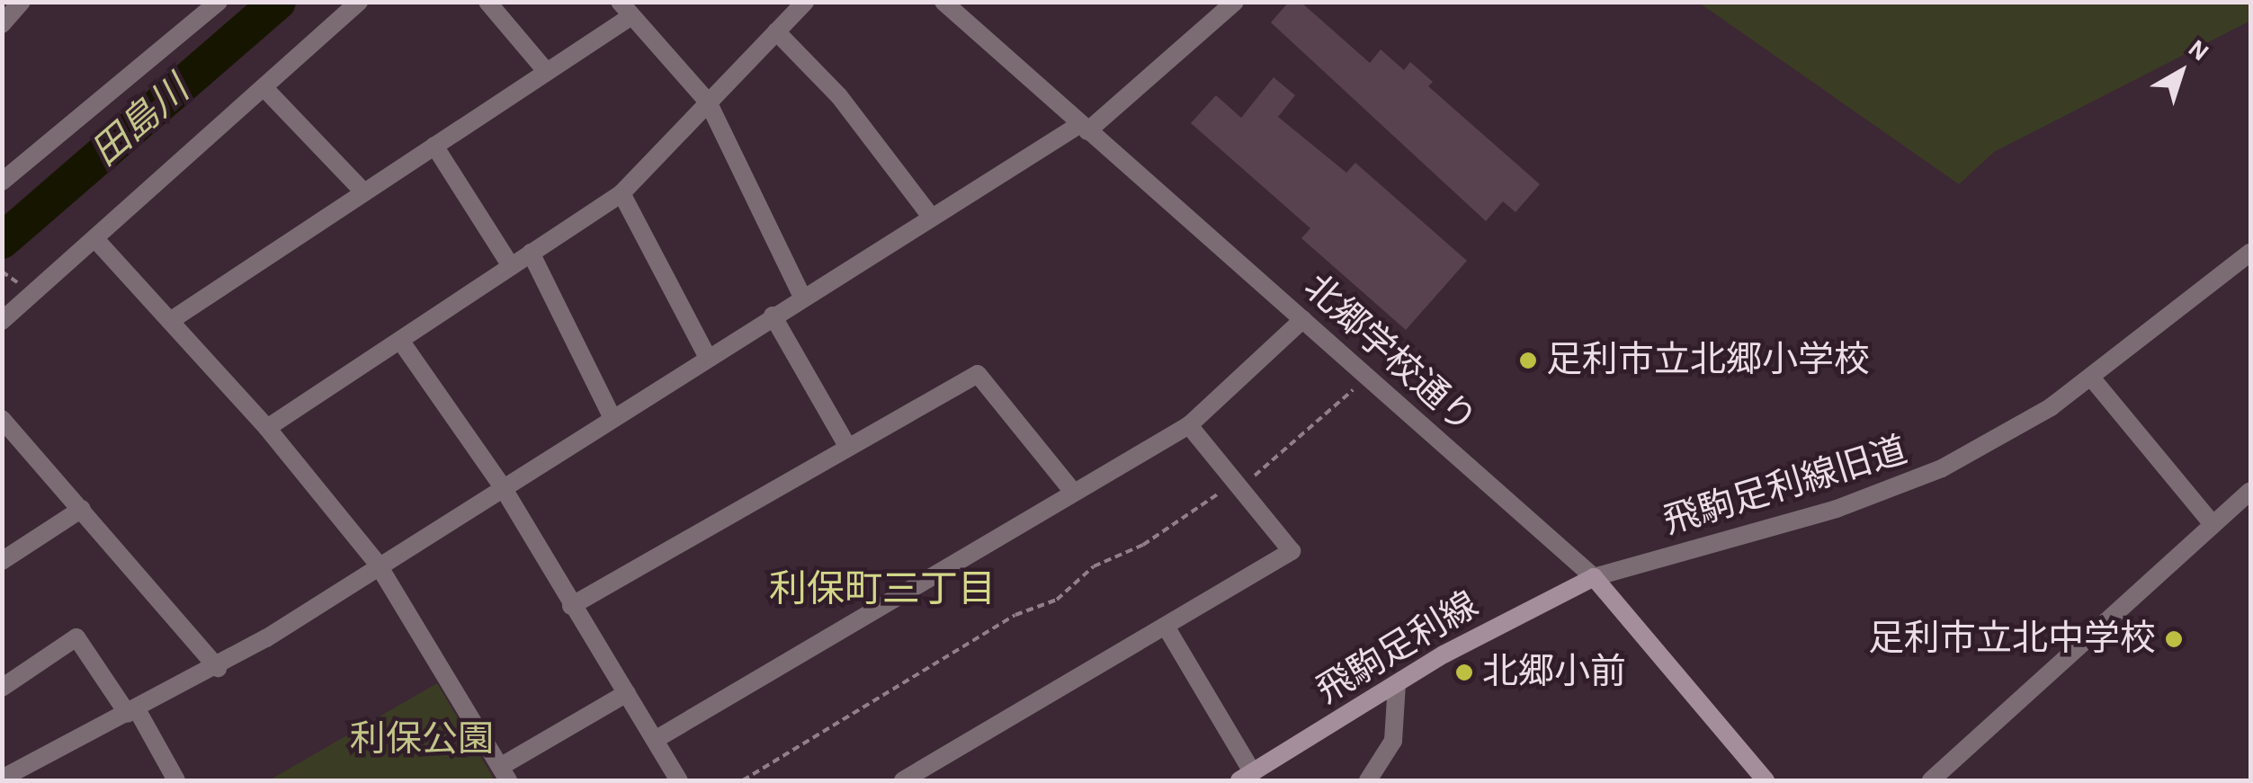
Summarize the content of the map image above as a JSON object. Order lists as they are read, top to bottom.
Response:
{
  "streets": {
    "main road": ["北郷学校通り", "飛駒足利線"],
    "street": ["飛駒足利線旧道"]
  },
  "crossings": [
    ["北郷学校通り", "飛駒足利線旧道"],
    ["北郷学校通り", "飛駒足利線"],
    ["飛駒足利線旧道", "飛駒足利線"]
  ],
  "districts": ["利保町三丁目"],
  "water": ["田島川"],
  "parks": ["利保公園"],
  "places": ["足利市立北郷小学校", "足利市立北中学校", "北郷小前"],
  "north": "top right"
}
